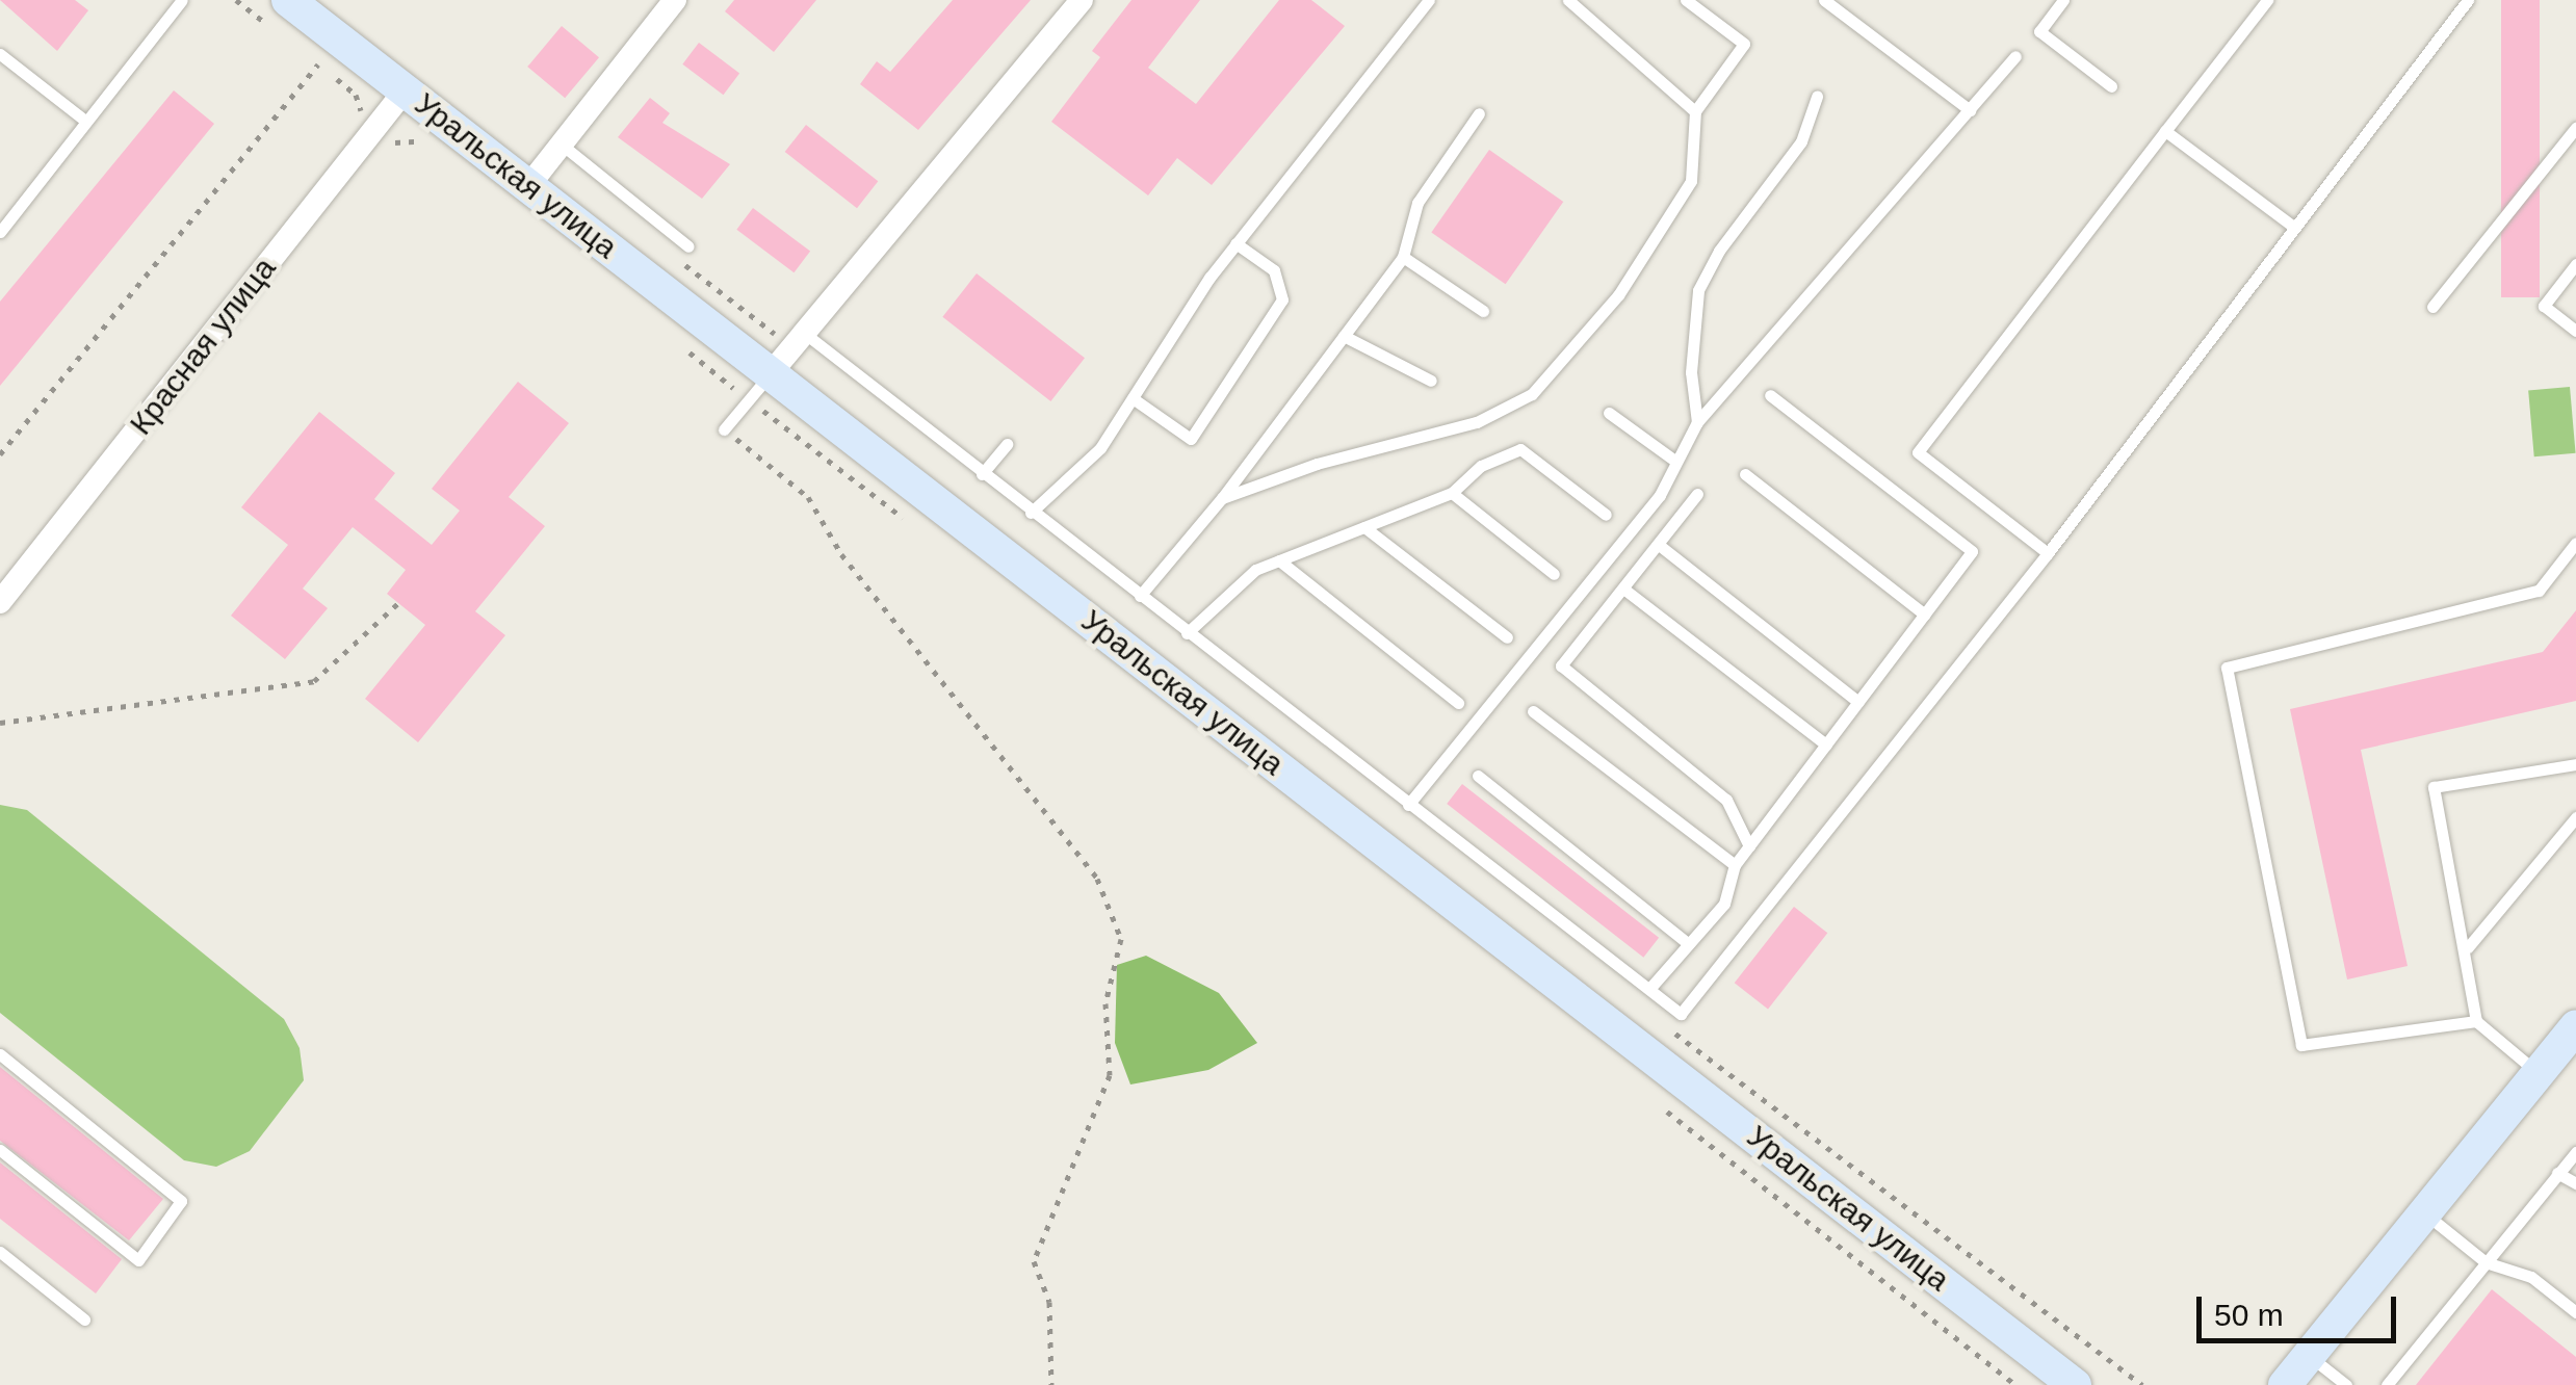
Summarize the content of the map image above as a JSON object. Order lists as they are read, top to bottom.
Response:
{
  "streets": {
    "street": ["Уральская улица", "Красная улица"]
  },
  "crossings": [
    ["Уральская улица", "Красная улица"]
  ],
  "scale_bar": "50 m"
}
